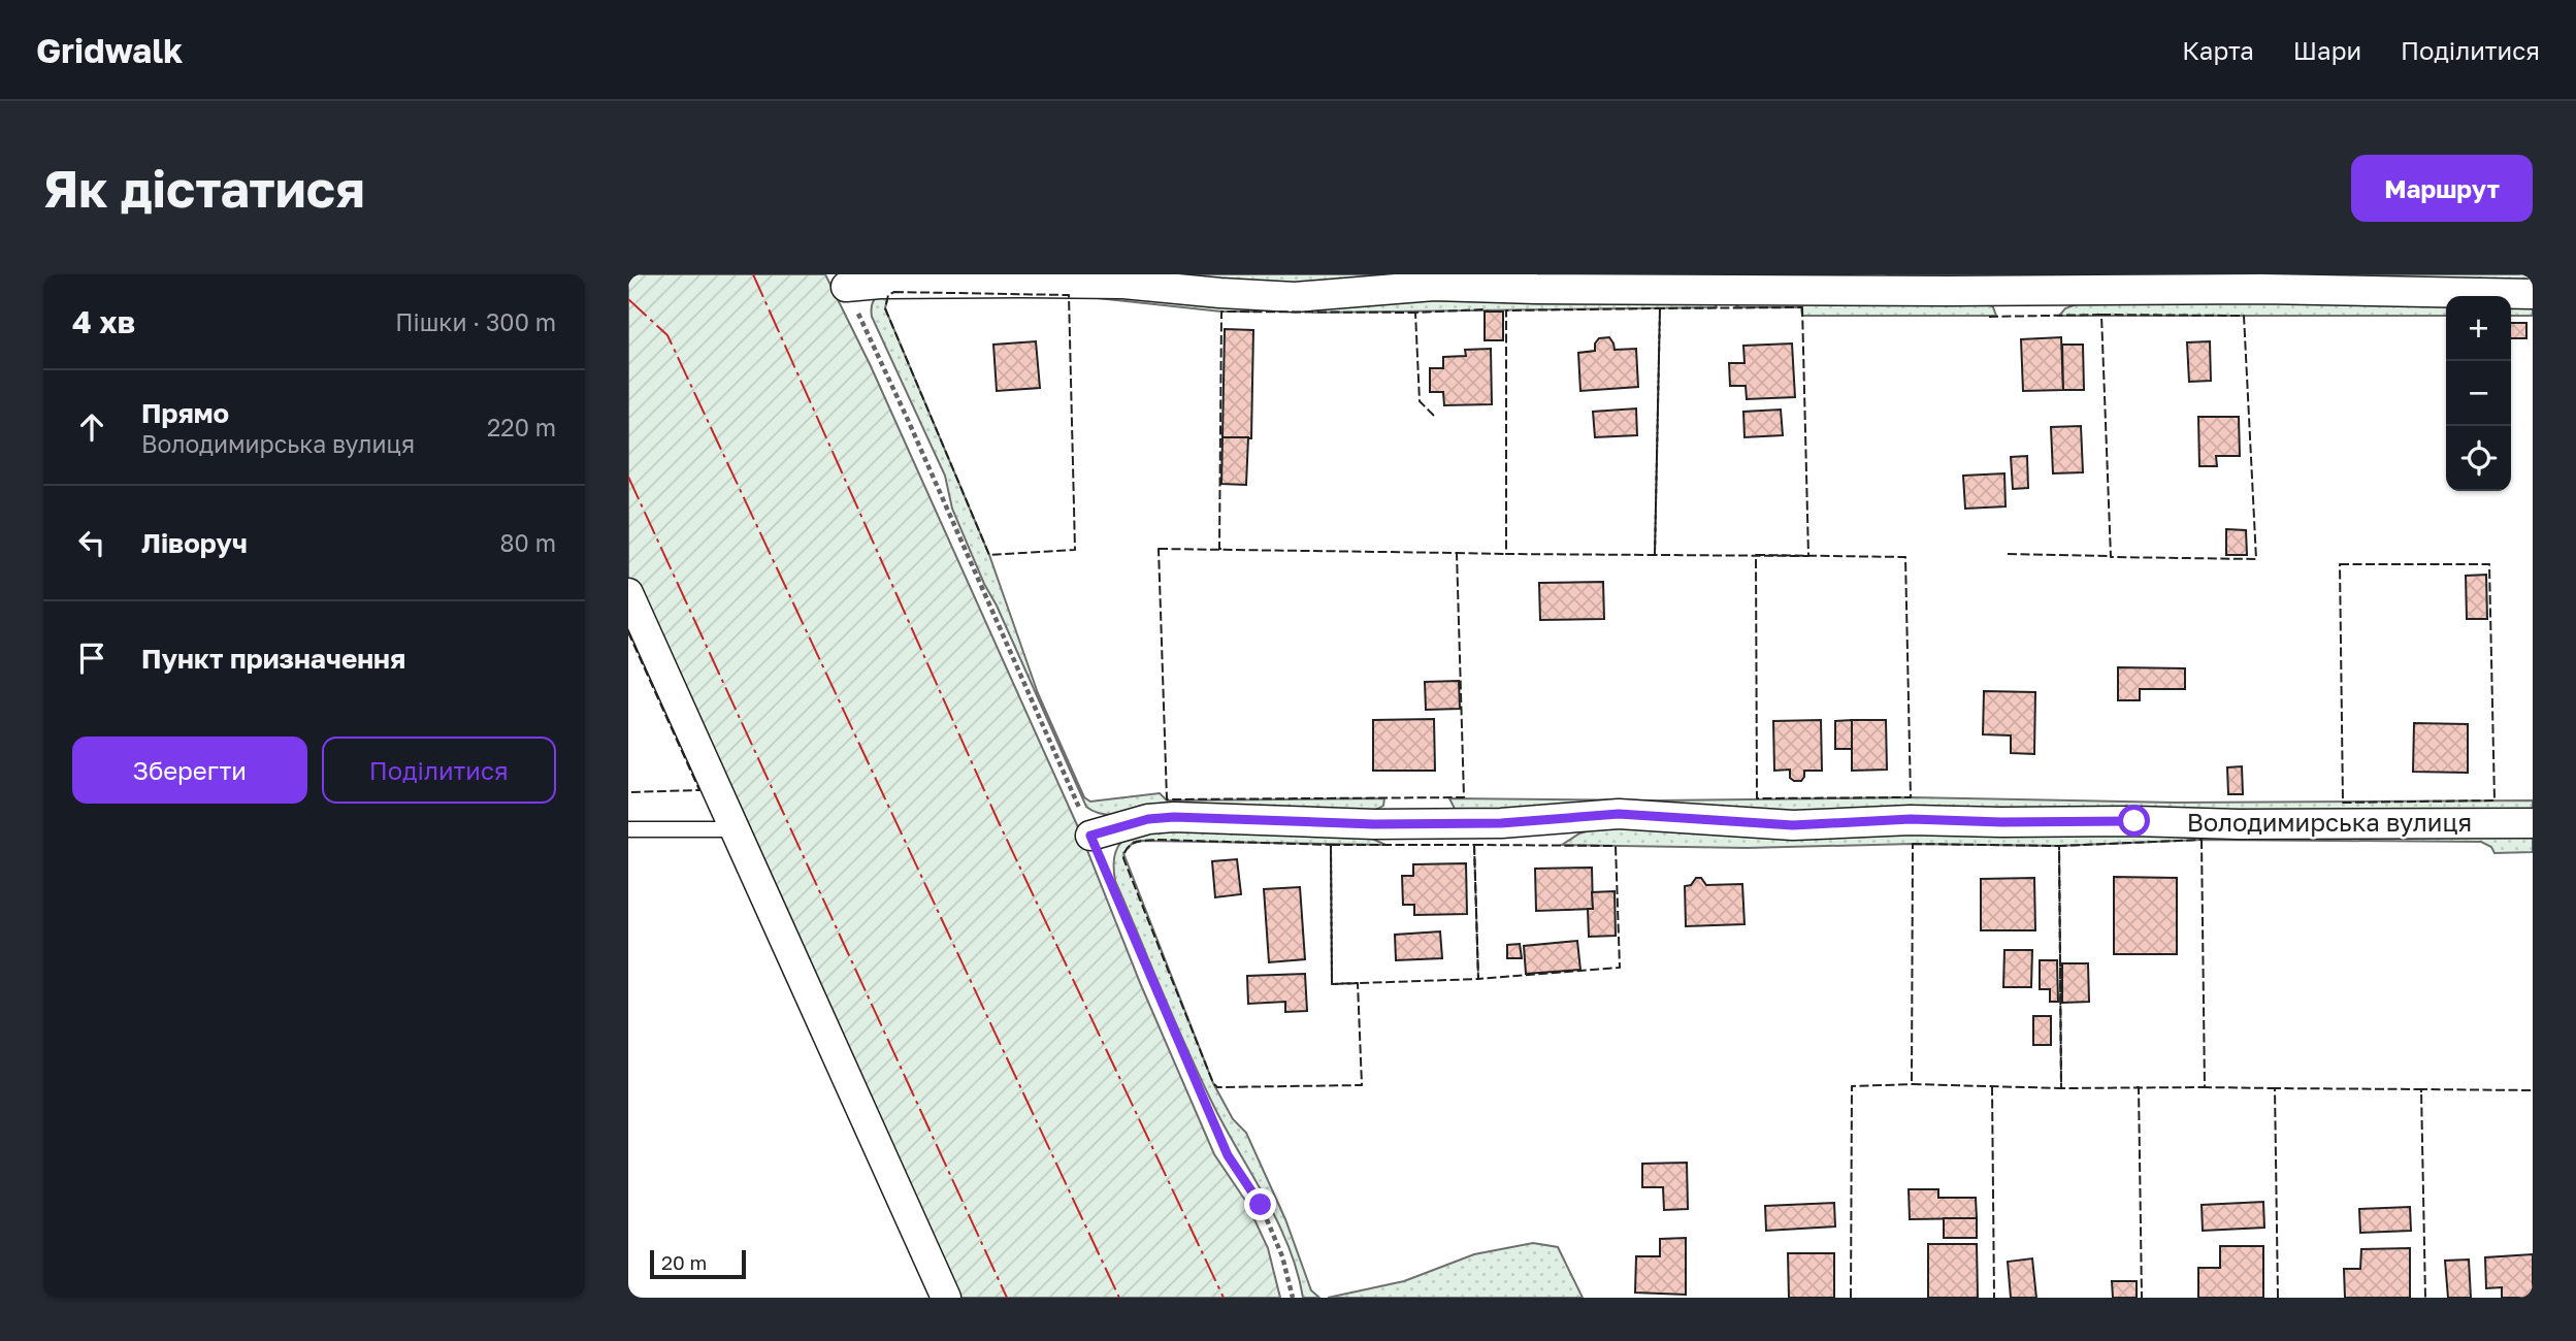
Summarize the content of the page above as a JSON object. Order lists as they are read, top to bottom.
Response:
{
  "streets": {
    "street": ["Володимирська вулиця"]
  },
  "scale_bar": "20 m",
  "page": {
    "header": "Gridwalk",
    "nav": ["Карта", "Шари", "Поділитися"],
    "buttons": [
      "Маршрут",
      ["Зберегти", "Поділитися"]
    ],
    "title": "Як дістатися",
    "heading": ["4 хв", "Пішки · 300 m"],
    "map_buttons": ["+", "−"],
    "list": [
      ["Прямо", "Володимирська вулиця", "220 m"],
      ["Ліворуч", "80 m"],
      "Пункт призначення"
    ],
    "scale": "20 m"
  }
}
